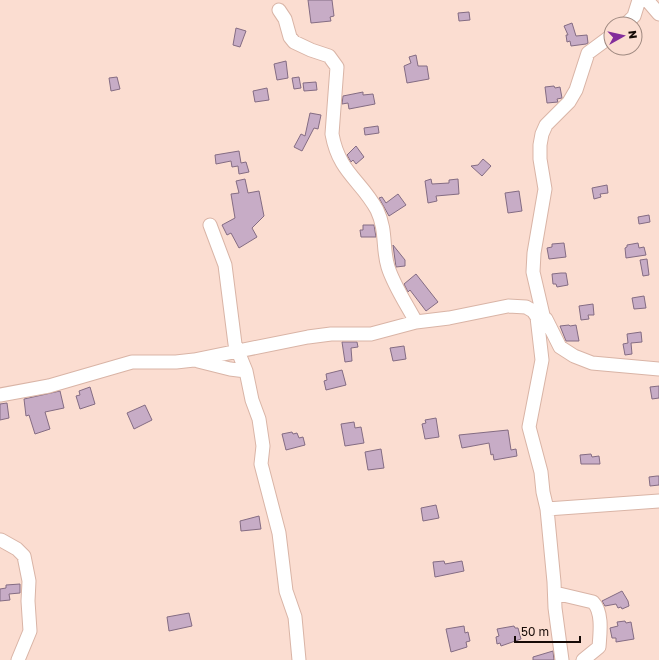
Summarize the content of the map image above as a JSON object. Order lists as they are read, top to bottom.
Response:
{
  "scale_bar": "50 m",
  "north": "right"
}
